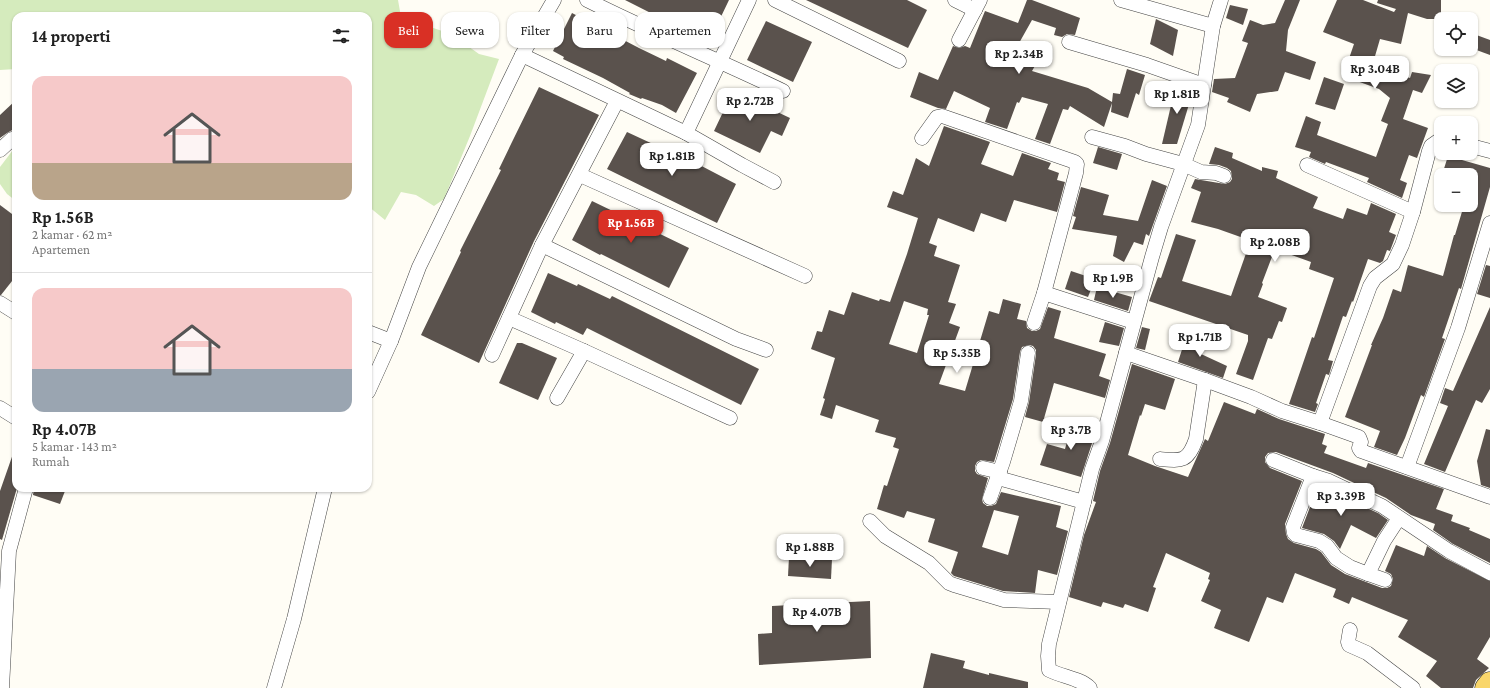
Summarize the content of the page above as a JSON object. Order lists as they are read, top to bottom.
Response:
{
  "page": {
    "map_buttons": ["+", "−"],
    "chip": [
      "Beli",
      "Sewa",
      "Filter",
      "Baru",
      "Apartemen"
    ],
    "heading": "14 properti",
    "price": [
      "Rp 2.34B",
      "Rp 3.04B",
      "Rp 1.81B",
      "Rp 2.72B",
      "Rp 1.81B",
      "Rp 1.56B",
      "Rp 2.08B",
      "Rp 1.9B",
      "Rp 1.71B",
      "Rp 5.35B",
      "Rp 3.7B",
      "Rp 3.39B",
      "Rp 1.88B",
      "Rp 4.07B"
    ],
    "list": [
      {
        "name": "Rp 1.56B",
        "note": "2 kamar · 62 m² · Apartemen"
      },
      {
        "name": "Rp 4.07B",
        "note": "5 kamar · 143 m² · Rumah"
      }
    ]
  }
}
